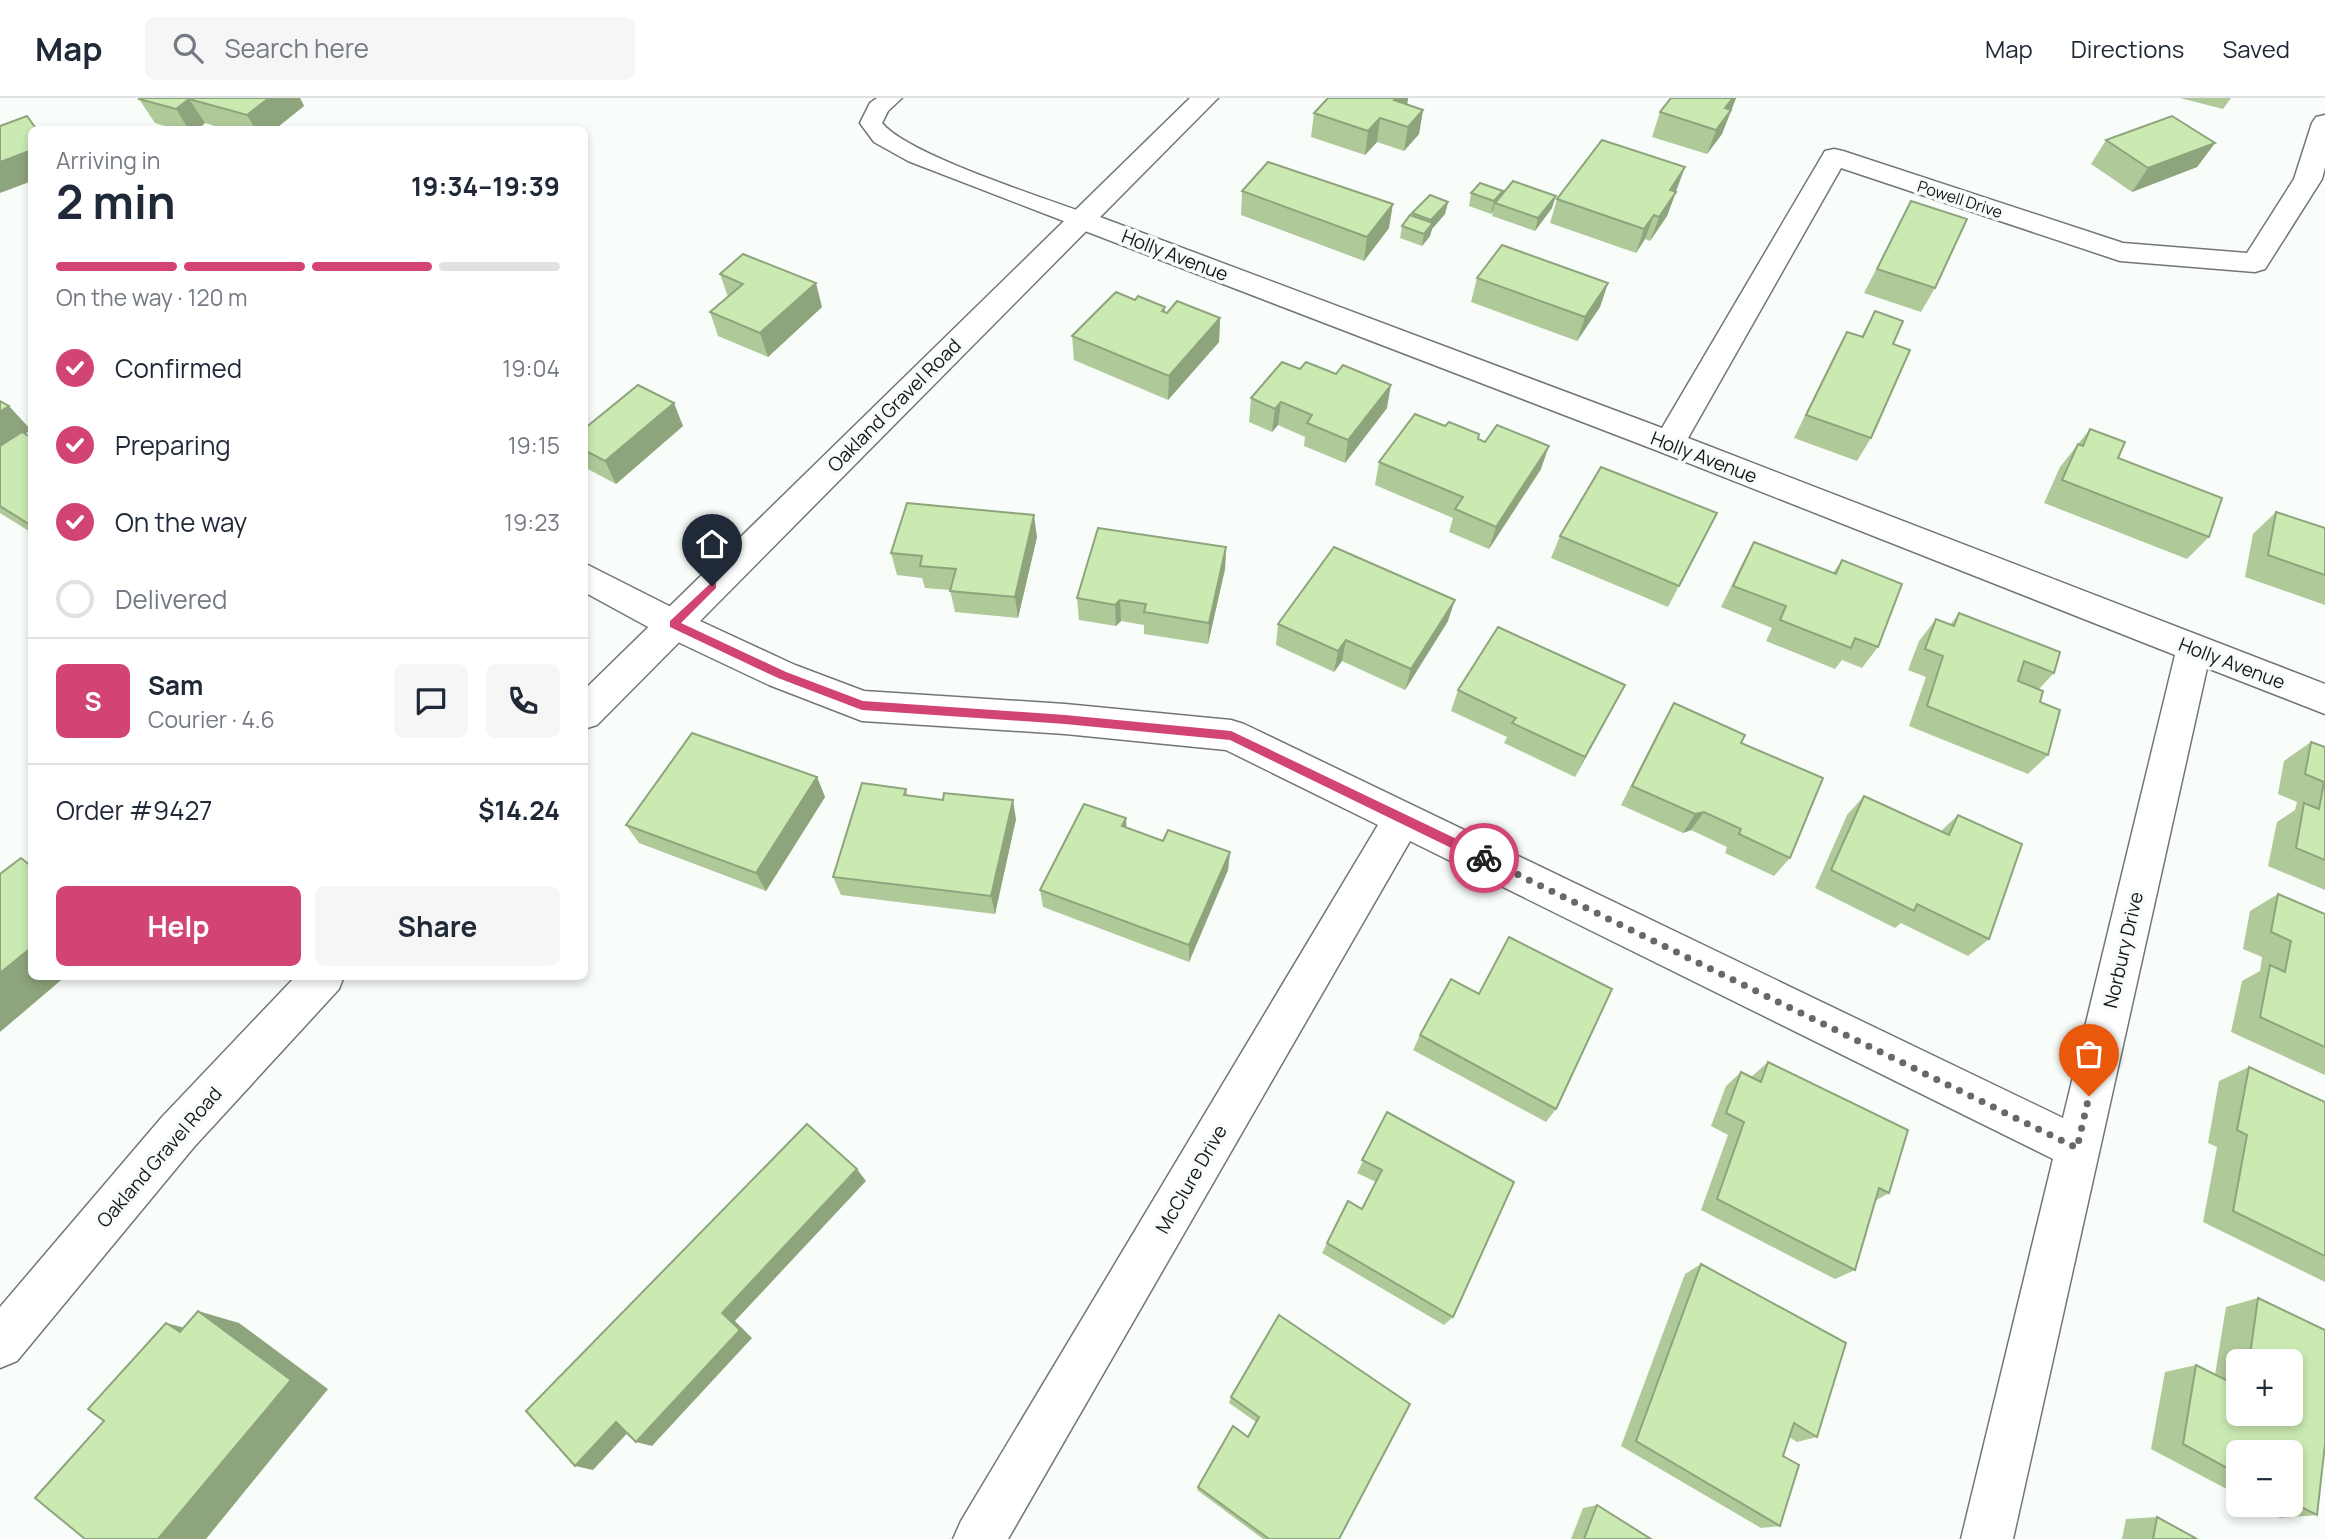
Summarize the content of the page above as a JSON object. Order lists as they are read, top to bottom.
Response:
{
  "streets": {
    "street": [
      "Powell Drive",
      "Holly Avenue",
      "Oakland Gravel Road",
      "Norbury Drive",
      "McClure Drive"
    ]
  },
  "crossings": [
    ["Powell Drive", "Holly Avenue"],
    ["Holly Avenue", "Oakland Gravel Road"],
    ["Holly Avenue", "Norbury Drive"]
  ],
  "page": {
    "header": "Map",
    "search": "Search here",
    "nav": ["Map", "Directions", "Saved"],
    "heading": ["2 min", "Arriving in", "19:34–19:39"],
    "panel": [
      "Sam",
      "Courier · 4.6",
      "Order #9427",
      "$14.24"
    ],
    "bar": "On the way · 120 m",
    "list": [
      ["Confirmed", "19:04"],
      ["Preparing", "19:15"],
      ["On the way", "19:23"],
      "Delivered"
    ],
    "round": "S",
    "buttons": ["Help", "Share"],
    "map_buttons": ["+", "−"]
  }
}
